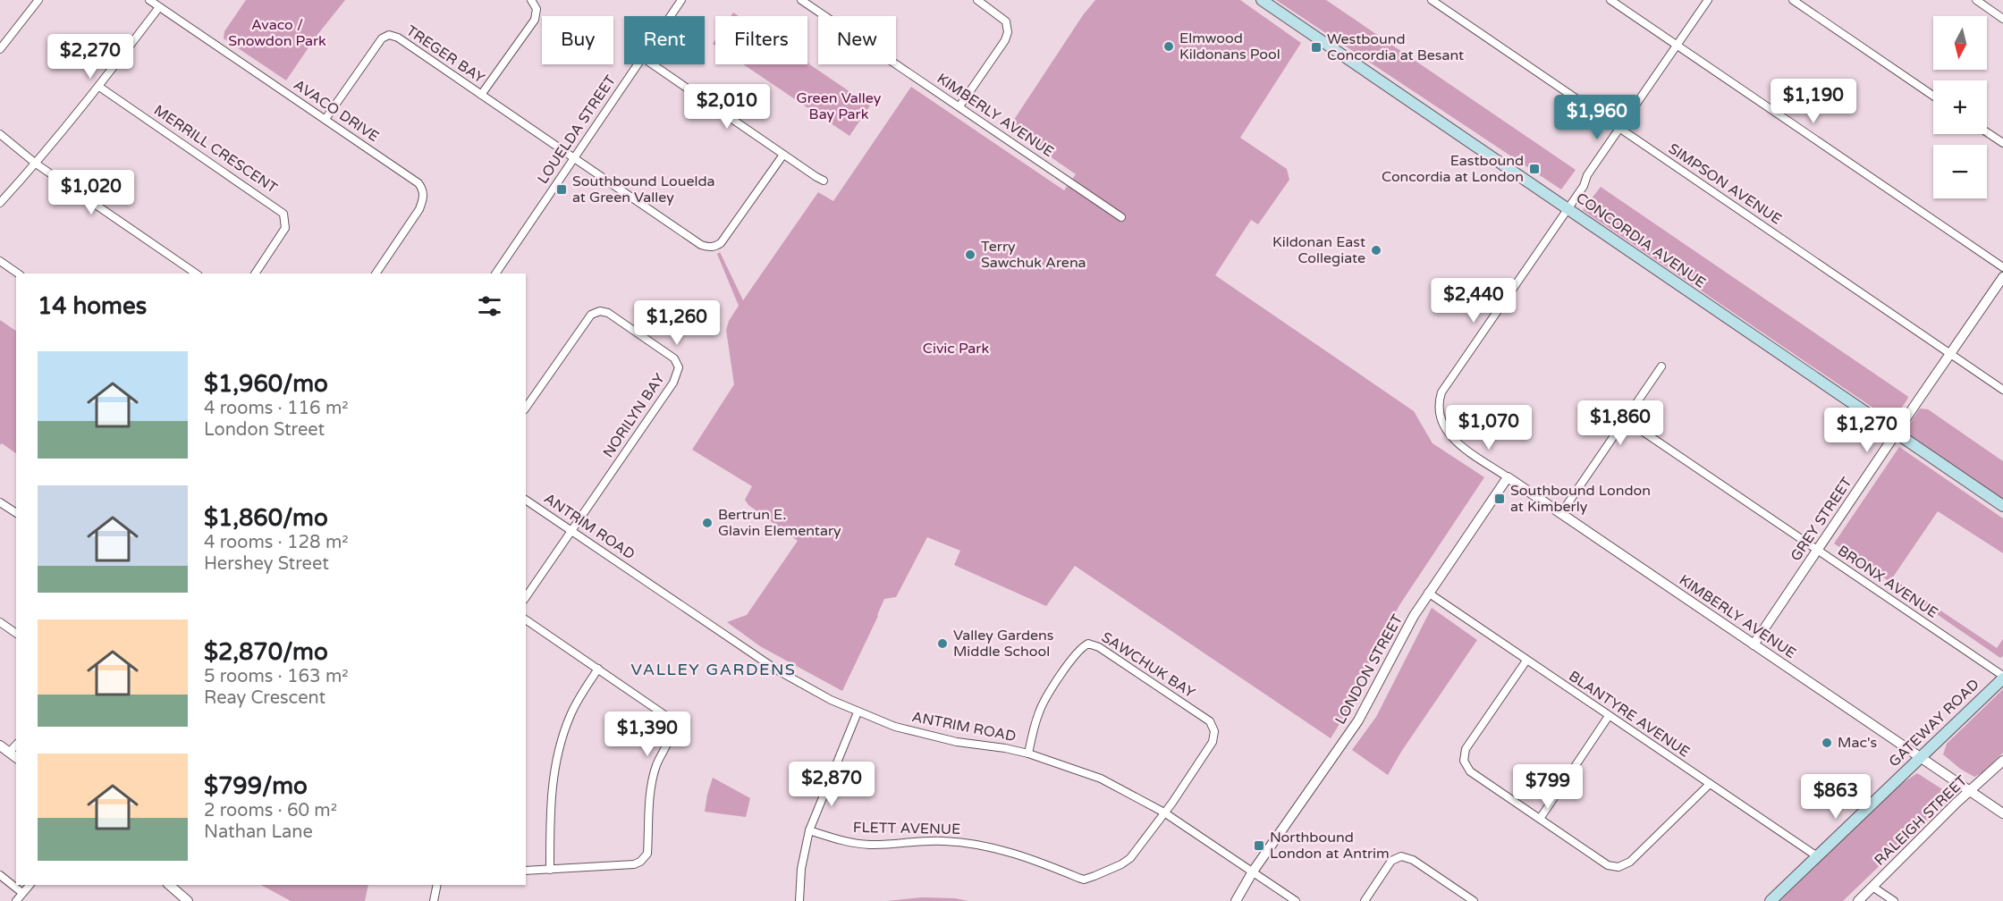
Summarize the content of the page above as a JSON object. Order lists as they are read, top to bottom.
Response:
{
  "streets": {
    "main road": ["CONCORDIA AVENUE", "GATEWAY ROAD"],
    "street": [
      "TREGER BAY",
      "AVACO DRIVE",
      "KIMBERLY AVENUE",
      "LOUELDA STREET",
      "MERRILL CRESCENT",
      "SIMPSON AVENUE",
      "NORILYN BAY",
      "GREY STREET",
      "ANTRIM ROAD",
      "BRONX AVENUE",
      "SAWCHUK BAY",
      "LONDON STREET",
      "BLANTYRE AVENUE",
      "RALEIGH STREET",
      "FLETT AVENUE"
    ]
  },
  "crossings": [
    ["TREGER BAY", "AVACO DRIVE"],
    ["TREGER BAY", "LOUELDA STREET"],
    ["KIMBERLY AVENUE", "CONCORDIA AVENUE"],
    ["KIMBERLY AVENUE", "GREY STREET"],
    ["KIMBERLY AVENUE", "LONDON STREET"],
    ["KIMBERLY AVENUE", "GATEWAY ROAD"],
    ["KIMBERLY AVENUE", "RALEIGH STREET"],
    ["SIMPSON AVENUE", "GREY STREET"],
    ["CONCORDIA AVENUE", "GREY STREET"],
    ["NORILYN BAY", "ANTRIM ROAD"],
    ["GREY STREET", "BRONX AVENUE"],
    ["ANTRIM ROAD", "SAWCHUK BAY"],
    ["ANTRIM ROAD", "LONDON STREET"],
    ["ANTRIM ROAD", "FLETT AVENUE"],
    ["BRONX AVENUE", "GATEWAY ROAD"],
    ["SAWCHUK BAY", "FLETT AVENUE"],
    ["LONDON STREET", "BLANTYRE AVENUE"],
    ["BLANTYRE AVENUE", "GATEWAY ROAD"]
  ],
  "districts": ["VALLEY GARDENS"],
  "parks": ["Avaco / Snowdon Park", "Green Valley Bay Park", "Civic Park"],
  "places": {
    "other": [
      "Elmwood Kildonans Pool",
      "Kildonan East Collegiate",
      "Terry Sawchuk Arena",
      "Bertrun E. Glavin Elementary",
      "Valley Gardens Middle School",
      "Mac's"
    ],
    "transit": [
      "Westbound Concordia at Besant",
      "Eastbound Concordia at London",
      "Southbound Louelda at Green Valley",
      "Southbound London at Kimberly",
      "Northbound London at Antrim"
    ]
  },
  "north": "bottom",
  "page": {
    "map_buttons": ["+", "−"],
    "chip": [
      "Buy",
      "Rent",
      "Filters",
      "New"
    ],
    "price": [
      "$2,270",
      "$1,190",
      "$2,010",
      "$1,960",
      "$1,020",
      "$2,440",
      "$1,260",
      "$1,860",
      "$1,070",
      "$1,270",
      "$1,390",
      "$2,870",
      "$799",
      "$863"
    ],
    "heading": "14 homes",
    "list": [
      {
        "name": "$1,960/mo",
        "note": "4 rooms · 116 m² · London Street"
      },
      {
        "name": "$1,860/mo",
        "note": "4 rooms · 128 m² · Hershey Street"
      },
      {
        "name": "$2,870/mo",
        "note": "5 rooms · 163 m² · Reay Crescent"
      },
      {
        "name": "$799/mo",
        "note": "2 rooms · 60 m² · Nathan Lane"
      }
    ]
  }
}
